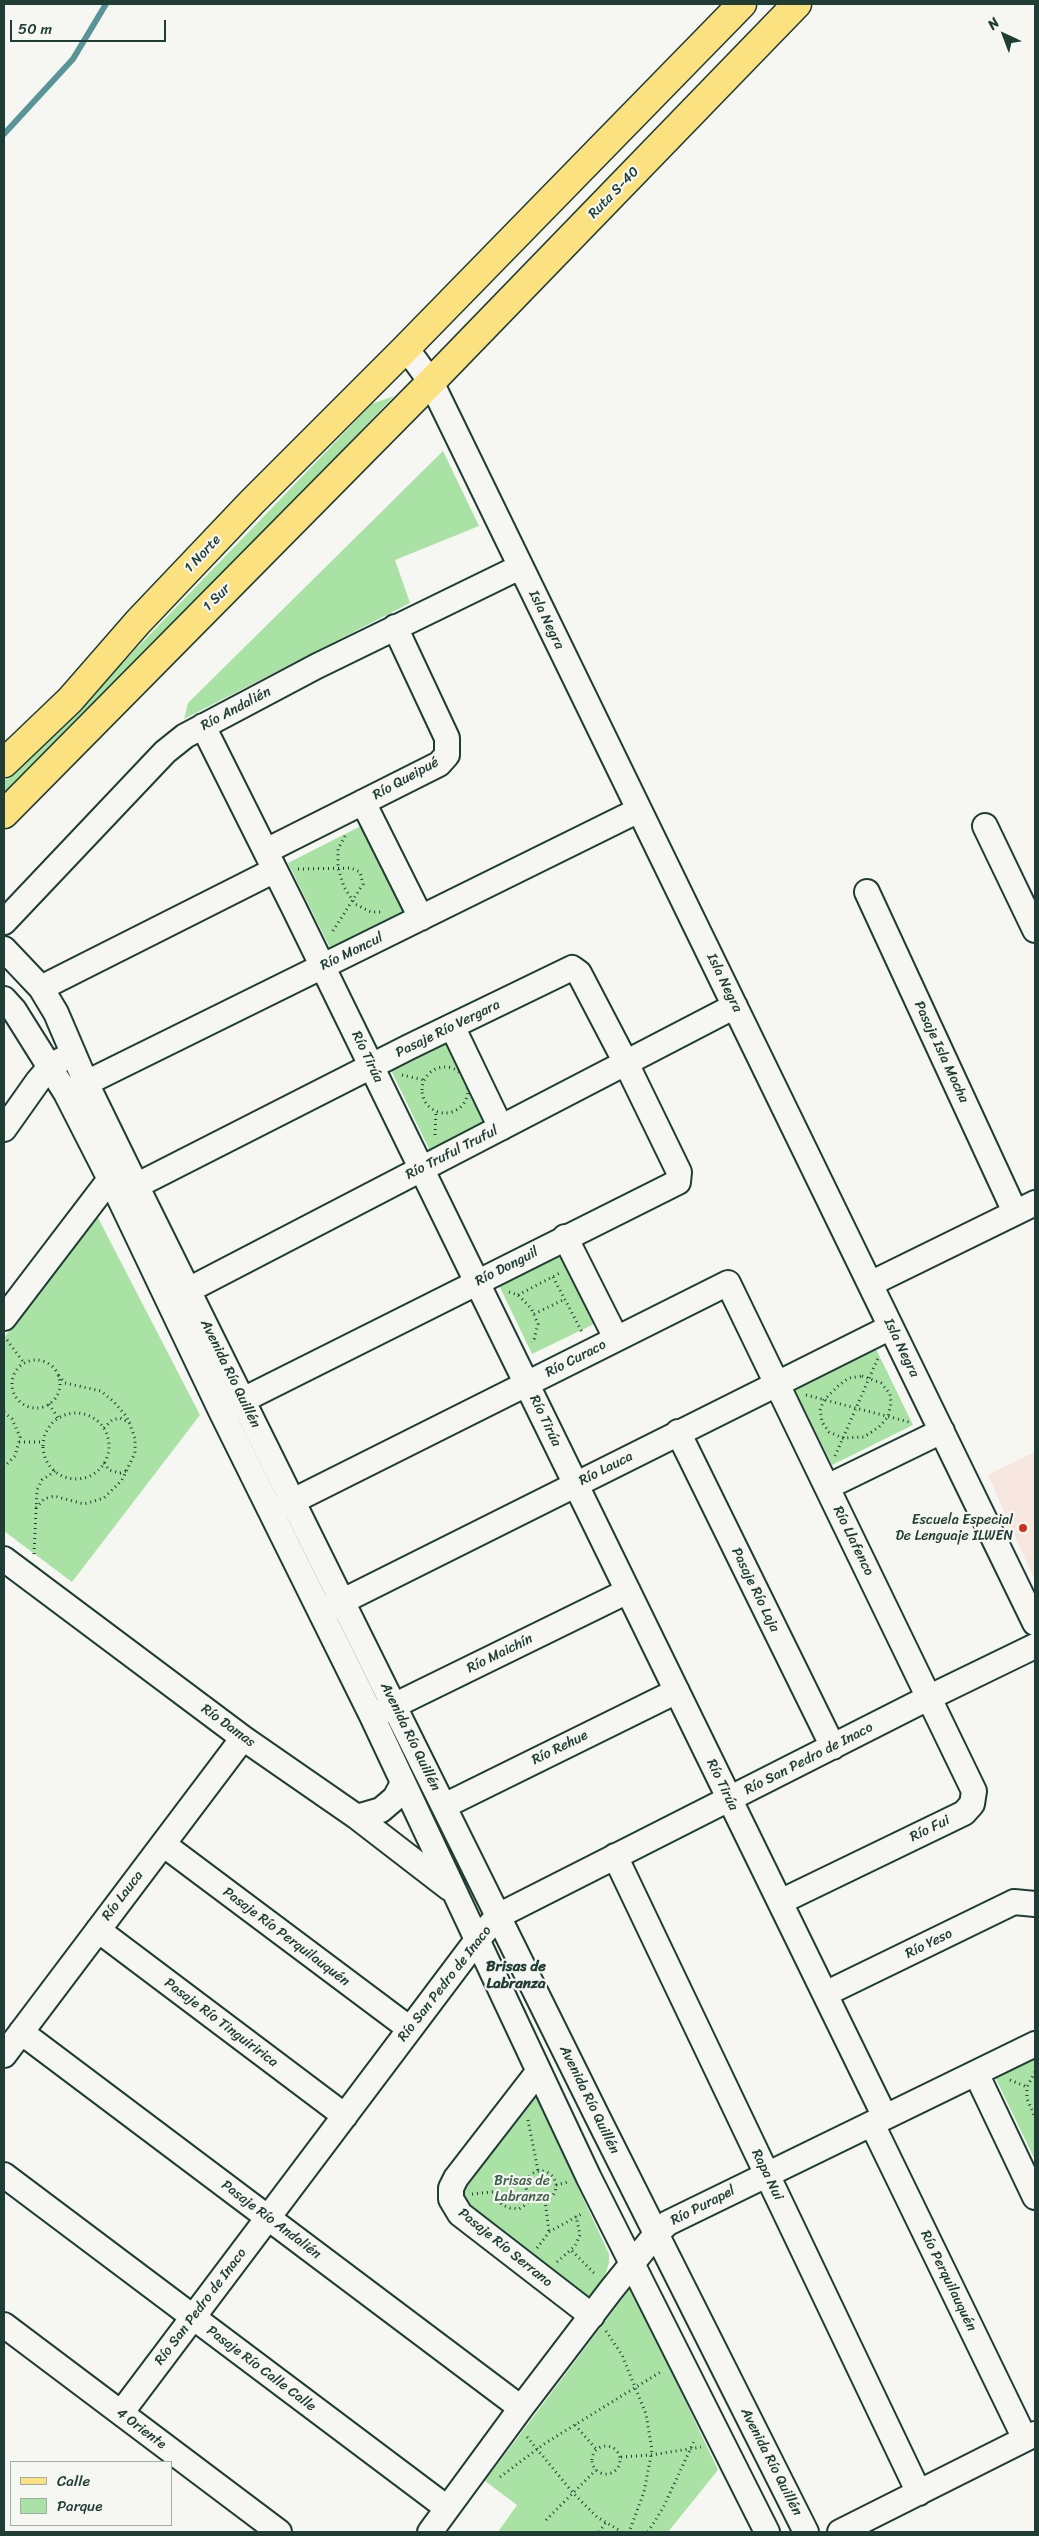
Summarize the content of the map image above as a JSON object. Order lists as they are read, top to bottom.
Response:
{
  "streets": {
    "main road": ["Ruta S-40", "1 Norte", "1 Sur"],
    "street": [
      "Isla Negra",
      "Río Andalién",
      "Río Queipué",
      "Río Moncul",
      "Pasaje Río Vergara",
      "Pasaje Isla Mocha",
      "Río Tirúa",
      "Río Truful Truful",
      "Río Donguil",
      "Río Curaco",
      "Avenida Río Quillén",
      "Río Lauca",
      "Río Llafenco",
      "Pasaje Río Laja",
      "Río Maichín",
      "Río Damas",
      "Río Rehue",
      "Río San Pedro de Inaco",
      "Río Fui",
      "Pasaje Río Perquilauquén",
      "Río Yeso",
      "Pasaje Río Tinguiririca",
      "Rapa Nui",
      "Río Purapel",
      "Pasaje Río Andalién",
      "Pasaje Río Serrano",
      "Río Perquilauquén",
      "Pasaje Río Calle Calle",
      "4 Oriente"
    ]
  },
  "crossings": [
    ["Ruta S-40", "1 Sur"],
    ["Ruta S-40", "Isla Negra"],
    ["1 Norte", "Isla Negra"],
    ["1 Sur", "Isla Negra"],
    ["Isla Negra", "Río Andalién"],
    ["Isla Negra", "Río Moncul"],
    ["Isla Negra", "Río Truful Truful"],
    ["Isla Negra", "Río Lauca"],
    ["Río Andalién", "Río Queipué"],
    ["Río Andalién", "Río Tirúa"],
    ["Río Queipué", "Río Tirúa"],
    ["Río Queipué", "Avenida Río Quillén"],
    ["Río Moncul", "Río Tirúa"],
    ["Río Moncul", "Avenida Río Quillén"],
    ["Pasaje Río Vergara", "Río Tirúa"],
    ["Pasaje Río Vergara", "Río Truful Truful"],
    ["Pasaje Río Vergara", "Río Donguil"],
    ["Pasaje Río Vergara", "Avenida Río Quillén"],
    ["Río Tirúa", "Río Truful Truful"],
    ["Río Tirúa", "Río Donguil"],
    ["Río Tirúa", "Río Curaco"],
    ["Río Tirúa", "Río Lauca"],
    ["Río Tirúa", "Río Maichín"],
    ["Río Tirúa", "Río Rehue"],
    ["Río Tirúa", "Río San Pedro de Inaco"],
    ["Río Tirúa", "Río Fui"],
    ["Río Tirúa", "Río Yeso"],
    ["Río Tirúa", "Río Purapel"],
    ["Río Tirúa", "Río Perquilauquén"],
    ["Río Truful Truful", "Río Donguil"],
    ["Río Truful Truful", "Avenida Río Quillén"],
    ["Río Donguil", "Avenida Río Quillén"],
    ["Río Curaco", "Avenida Río Quillén"],
    ["Río Curaco", "Río Lauca"],
    ["Río Curaco", "Río Llafenco"],
    ["Avenida Río Quillén", "Río Lauca"],
    ["Avenida Río Quillén", "Río Maichín"],
    ["Avenida Río Quillén", "Río Damas"],
    ["Avenida Río Quillén", "Río Rehue"],
    ["Avenida Río Quillén", "Río San Pedro de Inaco"],
    ["Avenida Río Quillén", "Río Purapel"],
    ["Avenida Río Quillén", "Pasaje Río Serrano"],
    ["Río Lauca", "Río Llafenco"],
    ["Río Lauca", "Pasaje Río Laja"],
    ["Río Lauca", "Río Damas"],
    ["Río Lauca", "Pasaje Río Perquilauquén"],
    ["Río Lauca", "Pasaje Río Tinguiririca"],
    ["Río Lauca", "Pasaje Río Andalién"],
    ["Río Llafenco", "Río San Pedro de Inaco"],
    ["Río Llafenco", "Río Fui"],
    ["Pasaje Río Laja", "Río San Pedro de Inaco"],
    ["Río San Pedro de Inaco", "Río Fui"],
    ["Río San Pedro de Inaco", "Pasaje Río Perquilauquén"],
    ["Río San Pedro de Inaco", "Pasaje Río Tinguiririca"],
    ["Río San Pedro de Inaco", "Rapa Nui"],
    ["Río San Pedro de Inaco", "Pasaje Río Andalién"],
    ["Río San Pedro de Inaco", "Pasaje Río Calle Calle"],
    ["Río San Pedro de Inaco", "4 Oriente"],
    ["Rapa Nui", "Río Purapel"],
    ["Río Purapel", "Pasaje Río Andalién"],
    ["Río Purapel", "Pasaje Río Serrano"],
    ["Río Purapel", "Río Perquilauquén"],
    ["Río Purapel", "Pasaje Río Calle Calle"]
  ],
  "districts": ["Brisas de Labranza"],
  "parks": ["Brisas de Labranza"],
  "places": ["Escuela Especial De Lenguaje ILWEN"],
  "legend": ["Calle", "Parque"],
  "scale_bar": "50 m",
  "north": "top left"
}
